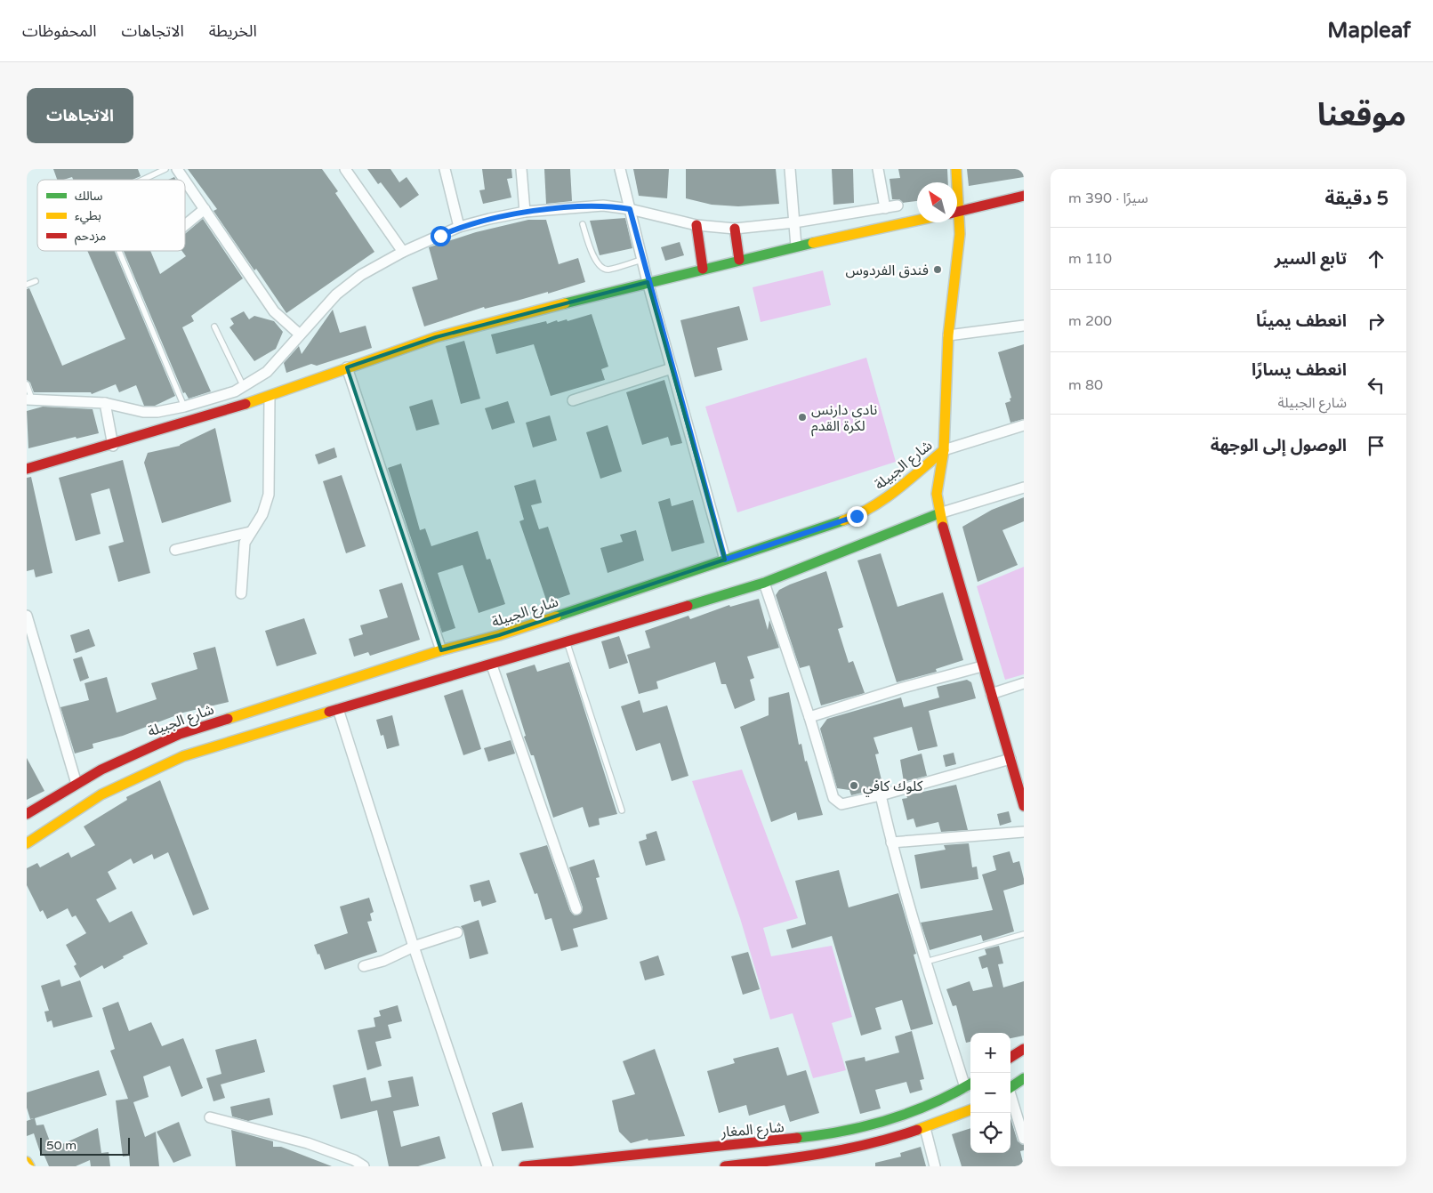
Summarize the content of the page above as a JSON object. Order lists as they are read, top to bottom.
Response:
{
  "streets": {
    "street": ["شارع الجبيلة", "شارع المغار"]
  },
  "places": ["فندق الفردوس", "نادي دارنس لكرة القدم", "كلوك كافي"],
  "legend": ["سالك", "بطيء", "مزدحم"],
  "scale_bar": "50 m",
  "north": "top left",
  "page": {
    "header": "Mapleaf",
    "nav": ["الخريطة", "الاتجاهات", "المحفوظات"],
    "title": "موقعنا",
    "buttons": "الاتجاهات",
    "heading": ["5 دقيقة", "سيرًا · 390 m"],
    "list": [
      ["تابع السير", "110 m"],
      ["انعطف يمينًا", "200 m"],
      ["انعطف يسارًا", "شارع الجبيلة", "80 m"],
      "الوصول إلى الوجهة"
    ],
    "map_buttons": ["+", "−"],
    "scale": "50 m"
  }
}
